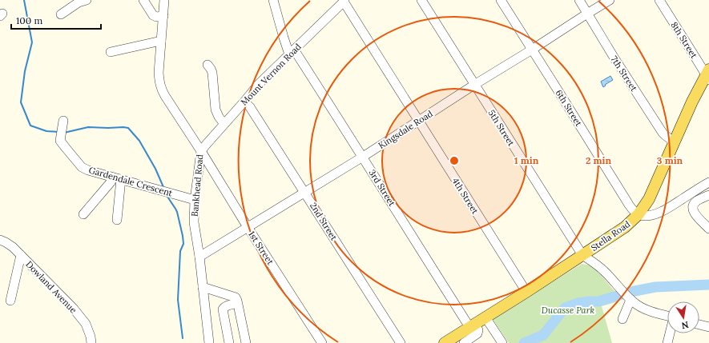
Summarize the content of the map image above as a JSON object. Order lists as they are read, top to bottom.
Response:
{
  "streets": {
    "main road": ["Stella Road"],
    "street": [
      "8th Street",
      "7th Street",
      "Mount Vernon Road",
      "6th Street",
      "5th Street",
      "Kingsdale Road",
      "Gardendale Crescent",
      "Bankhead Road",
      "3rd Street",
      "4th Street",
      "2nd Street",
      "1st Street",
      "Dowland Avenue"
    ]
  },
  "crossings": [
    ["8th Street", "Stella Road"],
    ["7th Street", "Kingsdale Road"],
    ["7th Street", "Stella Road"],
    ["Mount Vernon Road", "Bankhead Road"],
    ["Mount Vernon Road", "3rd Street"],
    ["Mount Vernon Road", "4th Street"],
    ["Mount Vernon Road", "2nd Street"],
    ["Mount Vernon Road", "1st Street"],
    ["6th Street", "Kingsdale Road"],
    ["6th Street", "Stella Road"],
    ["5th Street", "Kingsdale Road"],
    ["5th Street", "Stella Road"],
    ["Kingsdale Road", "Bankhead Road"],
    ["Kingsdale Road", "3rd Street"],
    ["Kingsdale Road", "4th Street"],
    ["Kingsdale Road", "2nd Street"],
    ["Kingsdale Road", "1st Street"],
    ["Gardendale Crescent", "Bankhead Road"],
    ["Bankhead Road", "1st Street"],
    ["3rd Street", "Stella Road"],
    ["4th Street", "Stella Road"]
  ],
  "parks": ["Ducasse Park"],
  "scale_bar": "100 m",
  "north": "bottom",
  "rings": ["1 min", "2 min", "3 min"]
}
